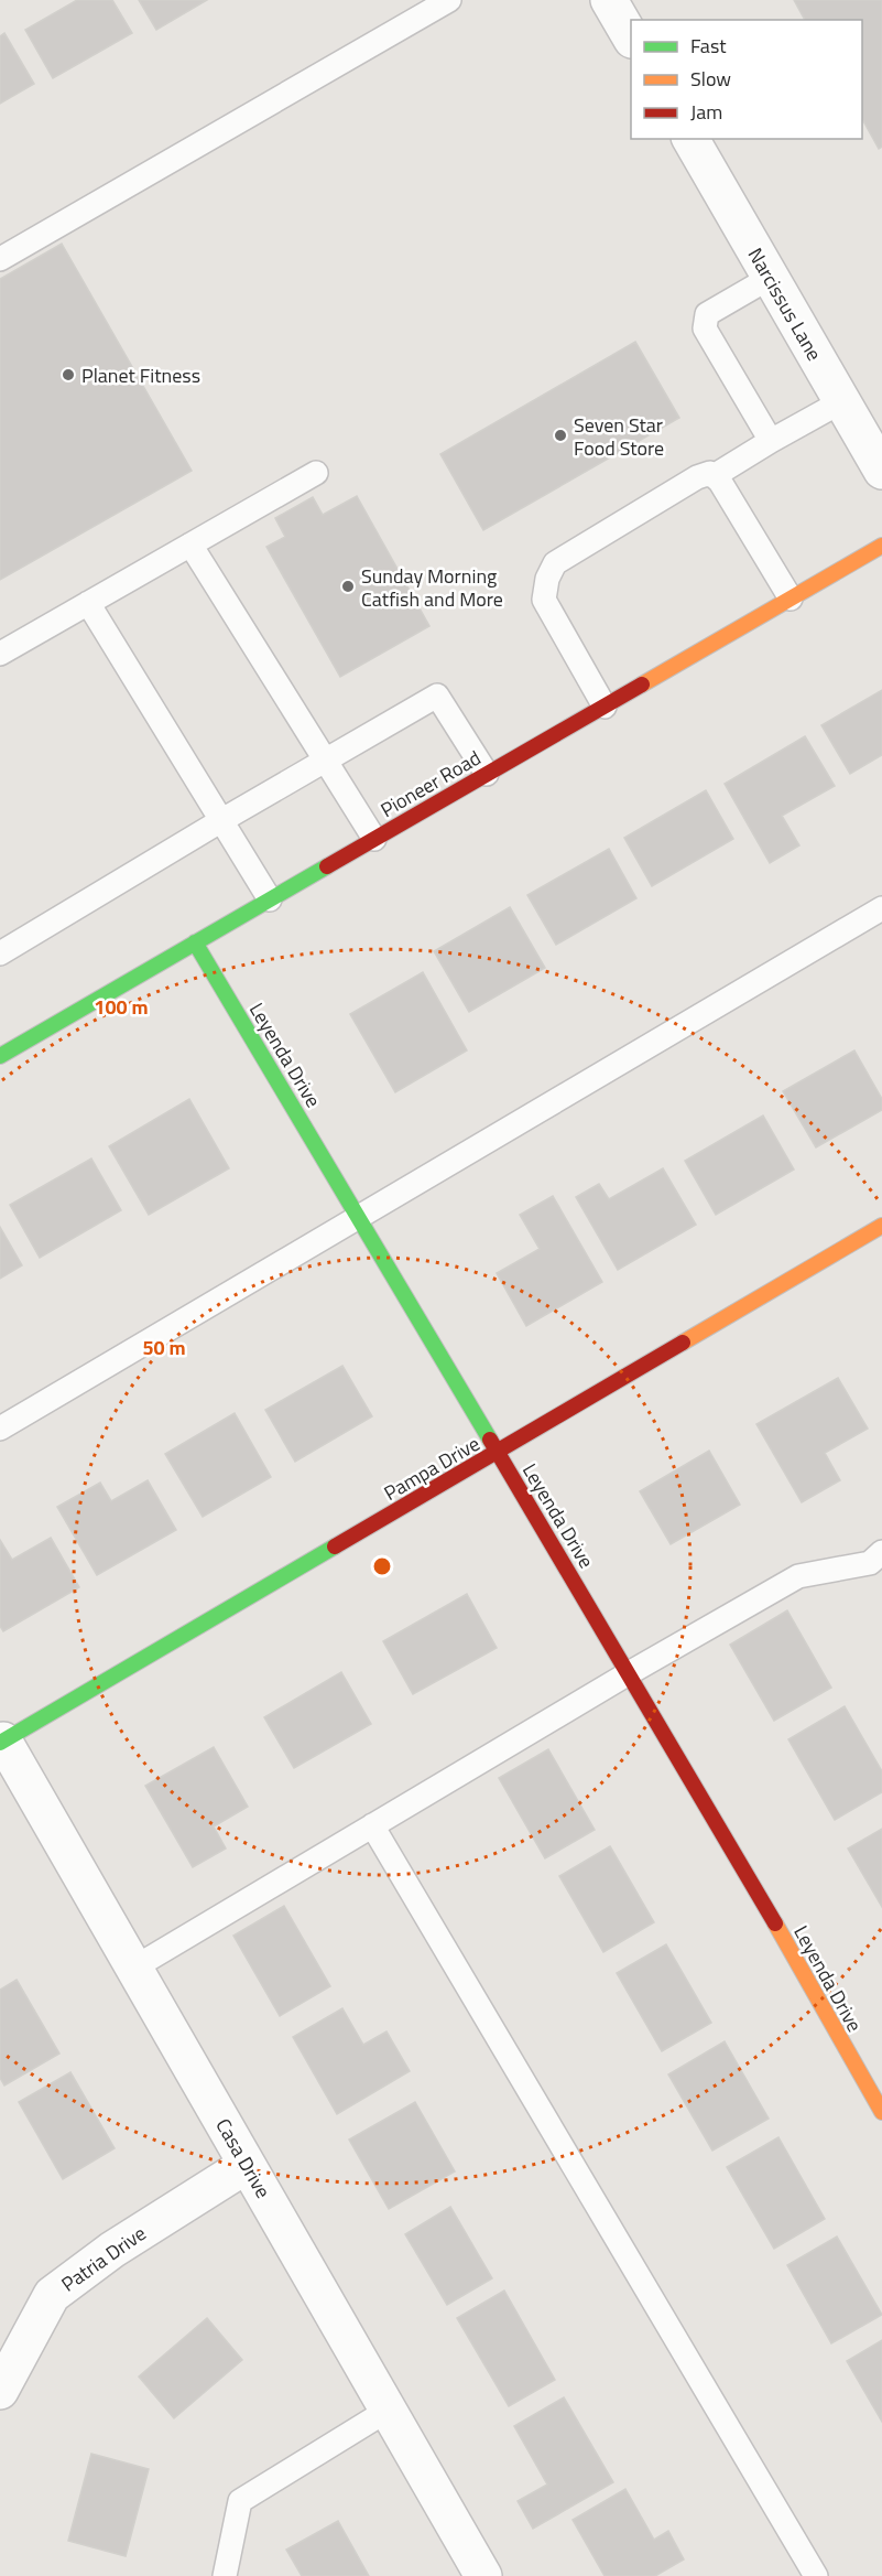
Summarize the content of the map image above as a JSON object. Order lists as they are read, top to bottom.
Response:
{
  "streets": {
    "street": [
      "Narcissus Lane",
      "Pioneer Road",
      "Leyenda Drive",
      "Pampa Drive",
      "Casa Drive",
      "Patria Drive"
    ]
  },
  "crossings": [
    ["Pioneer Road", "Leyenda Drive"],
    ["Leyenda Drive", "Pampa Drive"],
    ["Pampa Drive", "Casa Drive"],
    ["Casa Drive", "Patria Drive"]
  ],
  "places": ["Planet Fitness", "Seven Star Food Store", "Sunday Morning Catfish and More"],
  "legend": ["Fast", "Slow", "Jam"],
  "rings": ["100 m", "50 m"]
}
